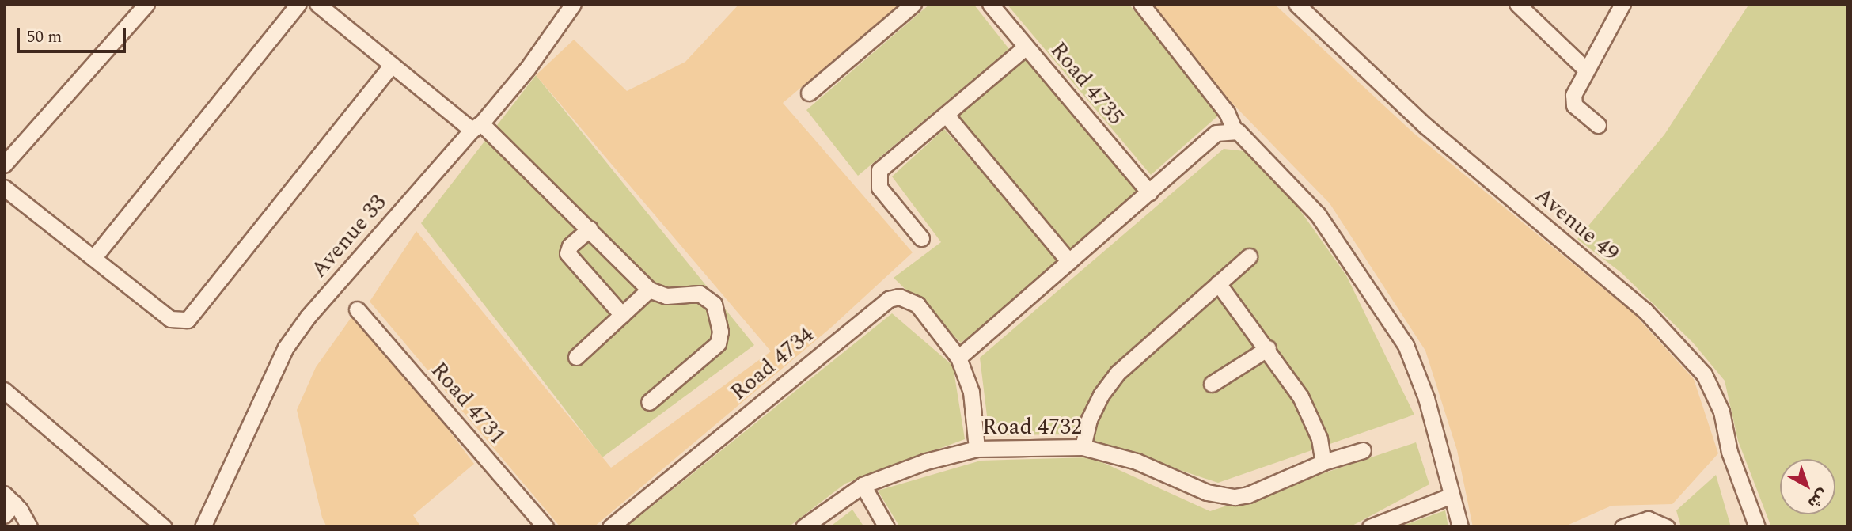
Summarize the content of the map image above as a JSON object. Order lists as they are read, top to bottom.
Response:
{
  "streets": {
    "street": [
      "Road 4735",
      "Avenue 49",
      "Avenue 33",
      "Road 4734",
      "Road 4731",
      "Road 4732"
    ]
  },
  "crossings": [
    ["Road 4734", "Road 4732"]
  ],
  "scale_bar": "50 m",
  "north": "bottom right"
}
